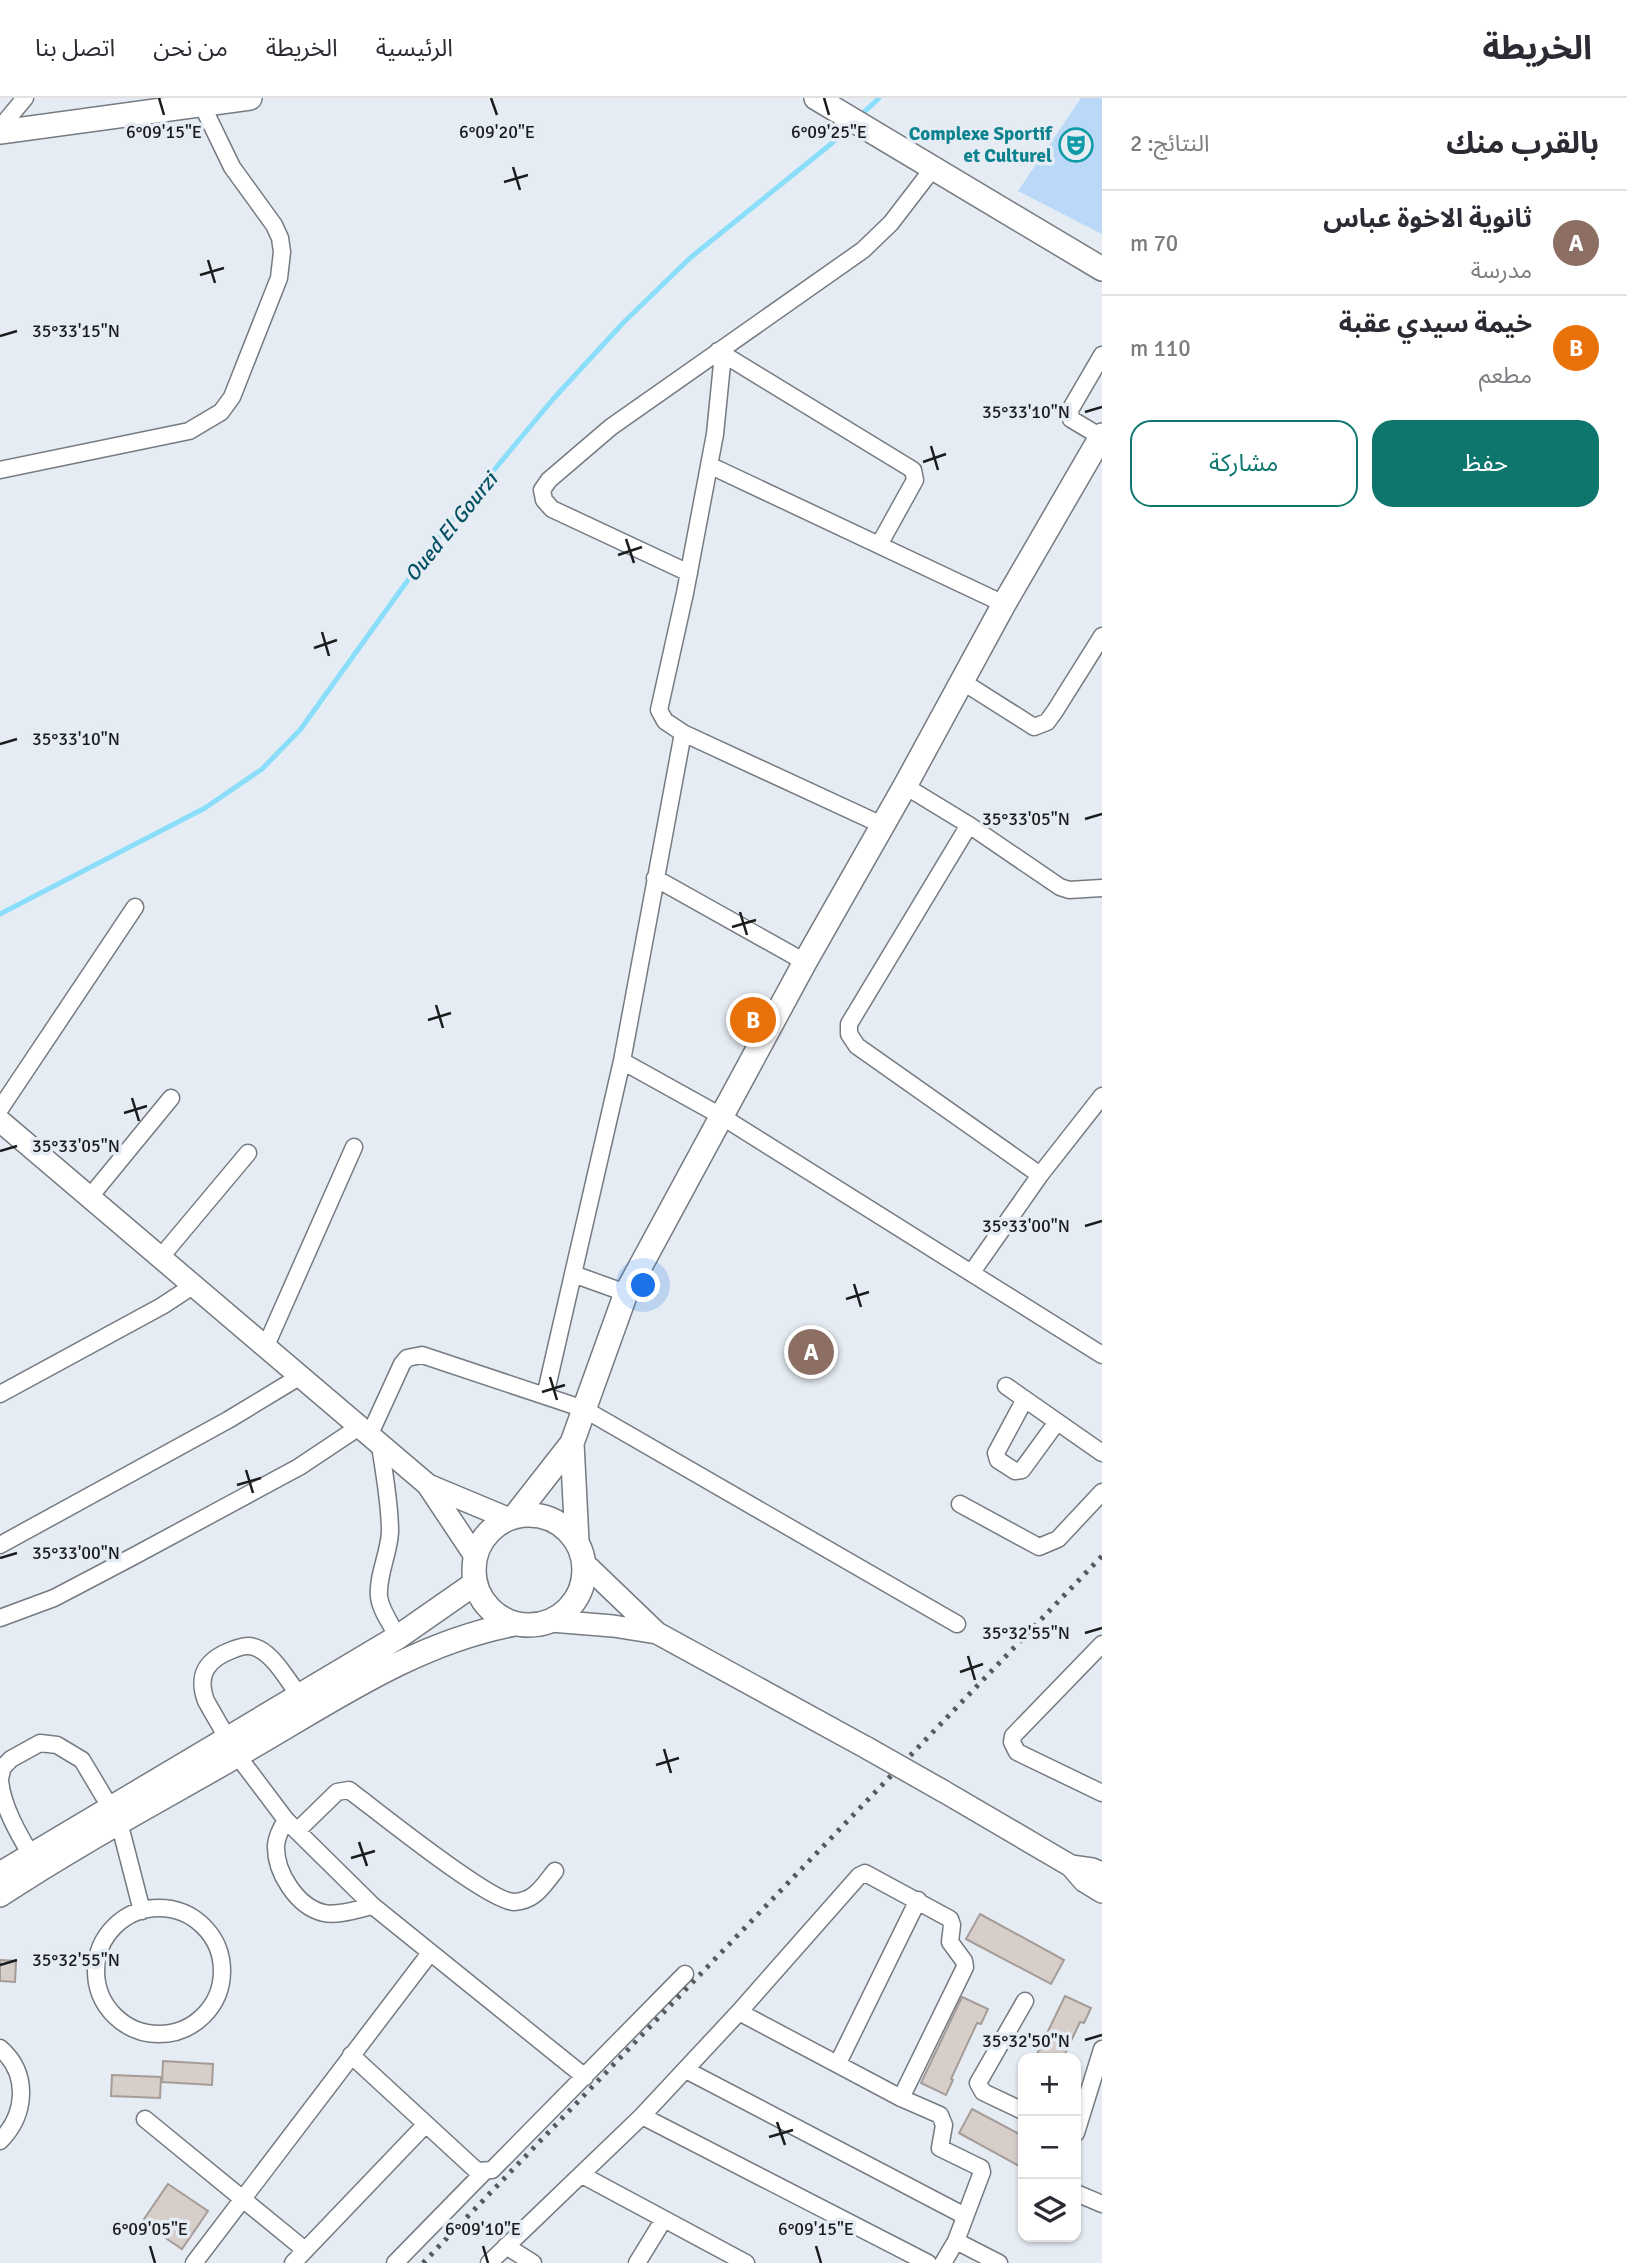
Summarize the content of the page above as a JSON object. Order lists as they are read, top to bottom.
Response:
{
  "water": ["Oued El Gourzi"],
  "places": {
    "theatre": ["Complexe Sportif et Culturel"]
  },
  "page": {
    "header": "الخريطة",
    "nav": [
      "الرئيسية",
      "الخريطة",
      "من نحن",
      "اتصل بنا"
    ],
    "heading": ["بالقرب منك", "النتائج: 2"],
    "list": [
      {
        "mark": "A",
        "name": "ثانوية الاخوة عباس",
        "note": "مدرسة",
        "value": "70 m"
      },
      {
        "mark": "B",
        "name": "خيمة سيدي عقبة",
        "note": "مطعم",
        "value": "110 m"
      }
    ],
    "buttons": ["حفظ", "مشاركة"],
    "pins": ["B", "A"],
    "map_buttons": ["+", "−"]
  },
  "coordinates": [
    "6°09'15\"E",
    "6°09'20\"E",
    "6°09'25\"E",
    "35°33'15\"N",
    "35°33'10\"N",
    "35°33'05\"N",
    "35°33'00\"N",
    "35°32'55\"N",
    "35°32'50\"N",
    "6°09'05\"E",
    "6°09'10\"E"
  ]
}
